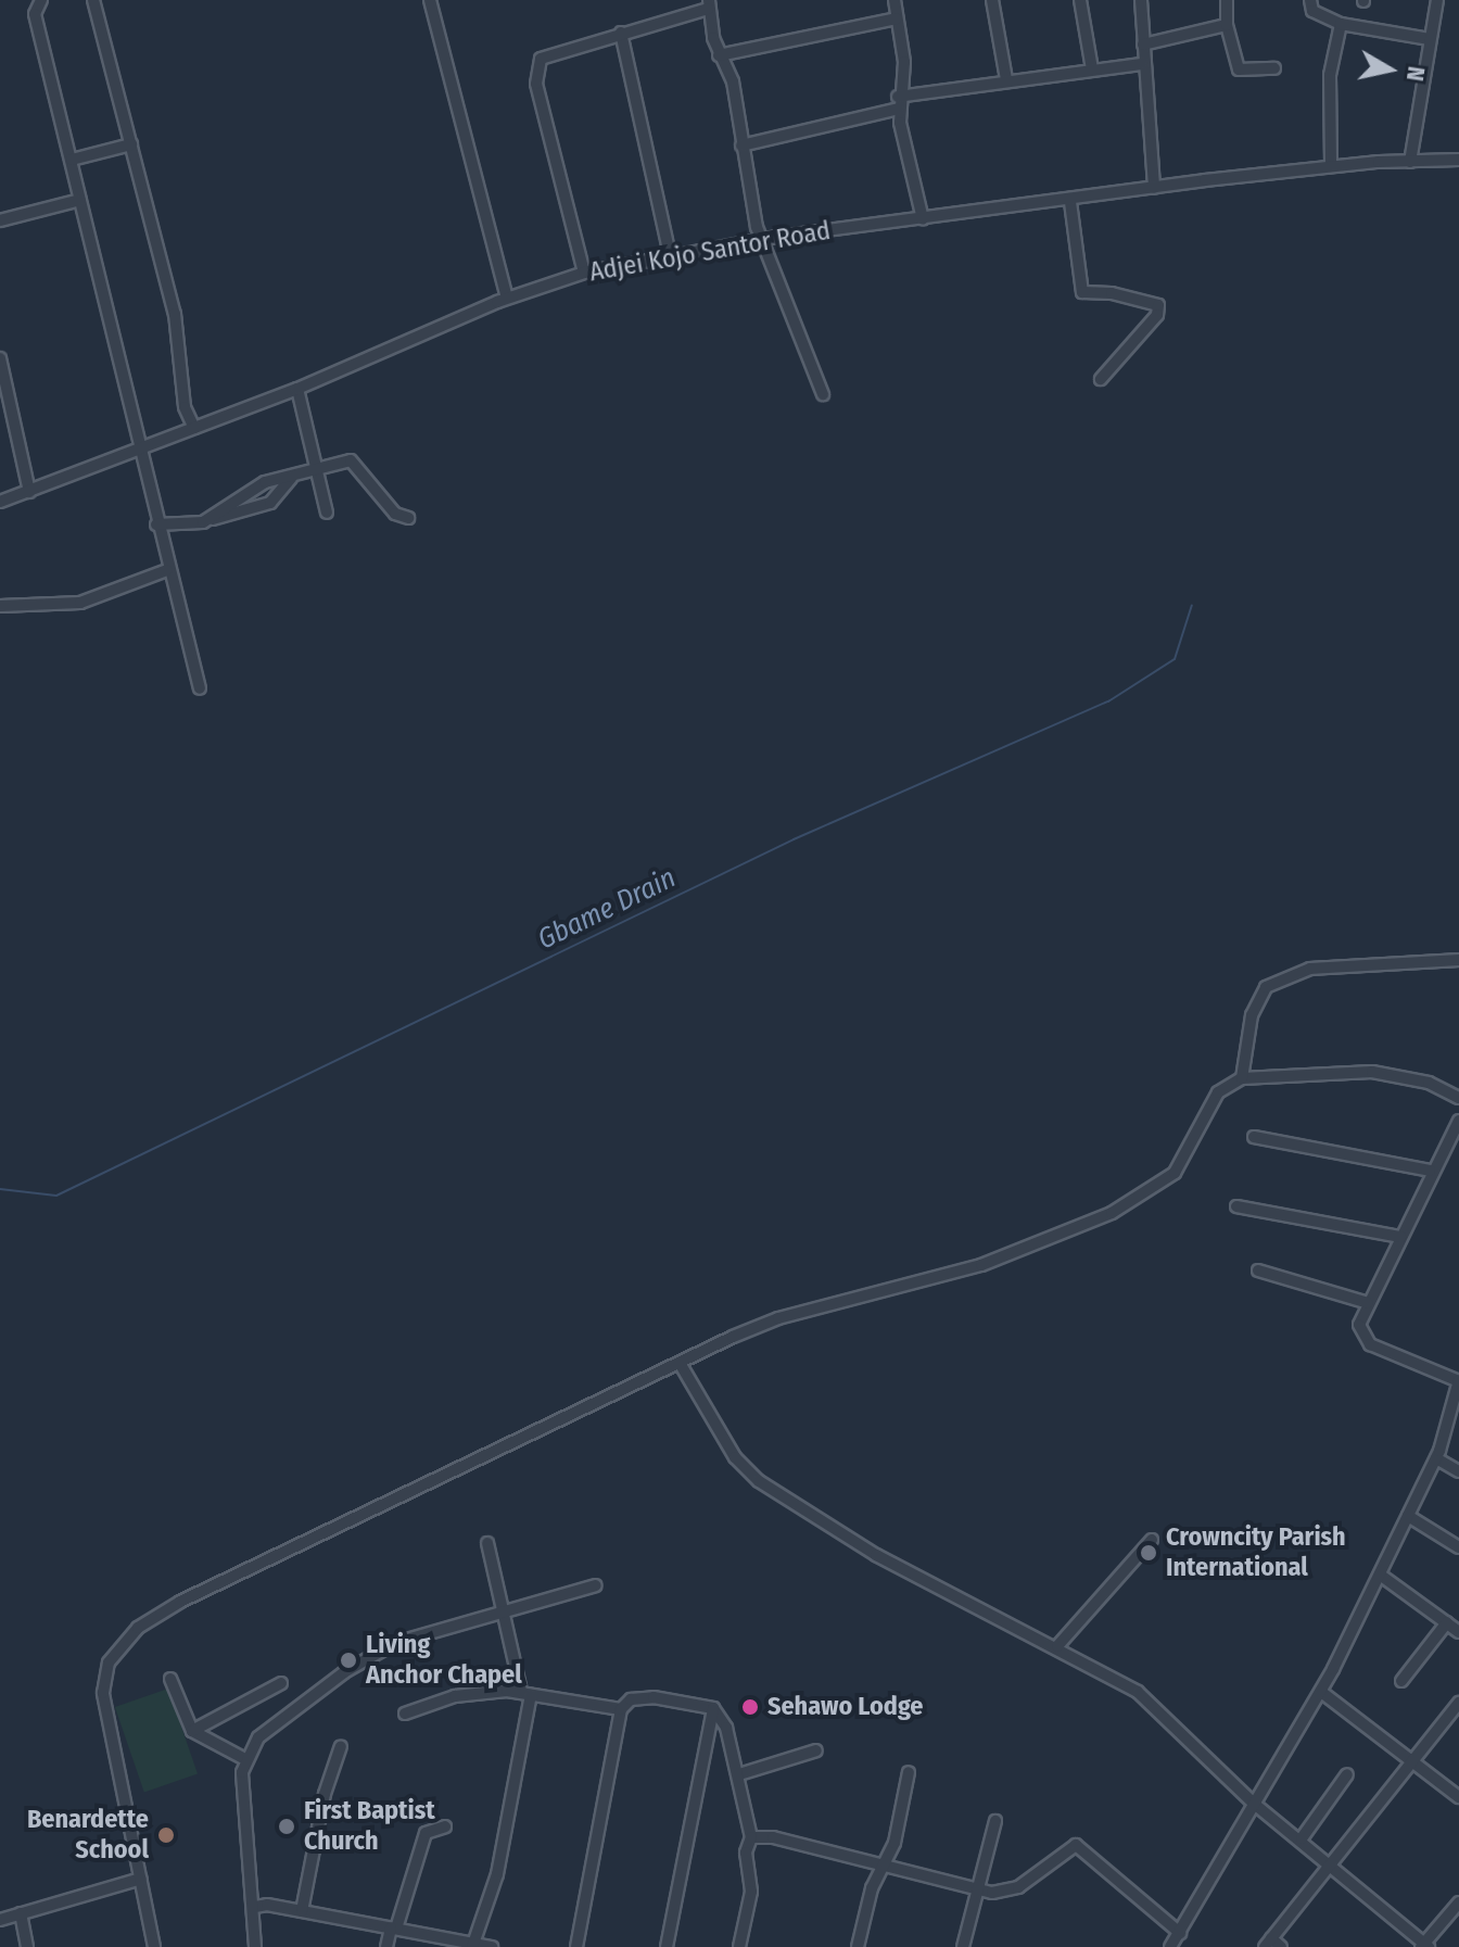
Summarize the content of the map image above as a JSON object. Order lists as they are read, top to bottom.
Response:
{
  "streets": {
    "street": ["Adjei Kojo Santor Road"]
  },
  "water": ["Gbame Drain"],
  "places": [
    "Crowncity Parish International",
    "Living Anchor Chapel",
    "Sehawo Lodge",
    "First Baptist Church",
    "Benardette School"
  ],
  "north": "right"
}
